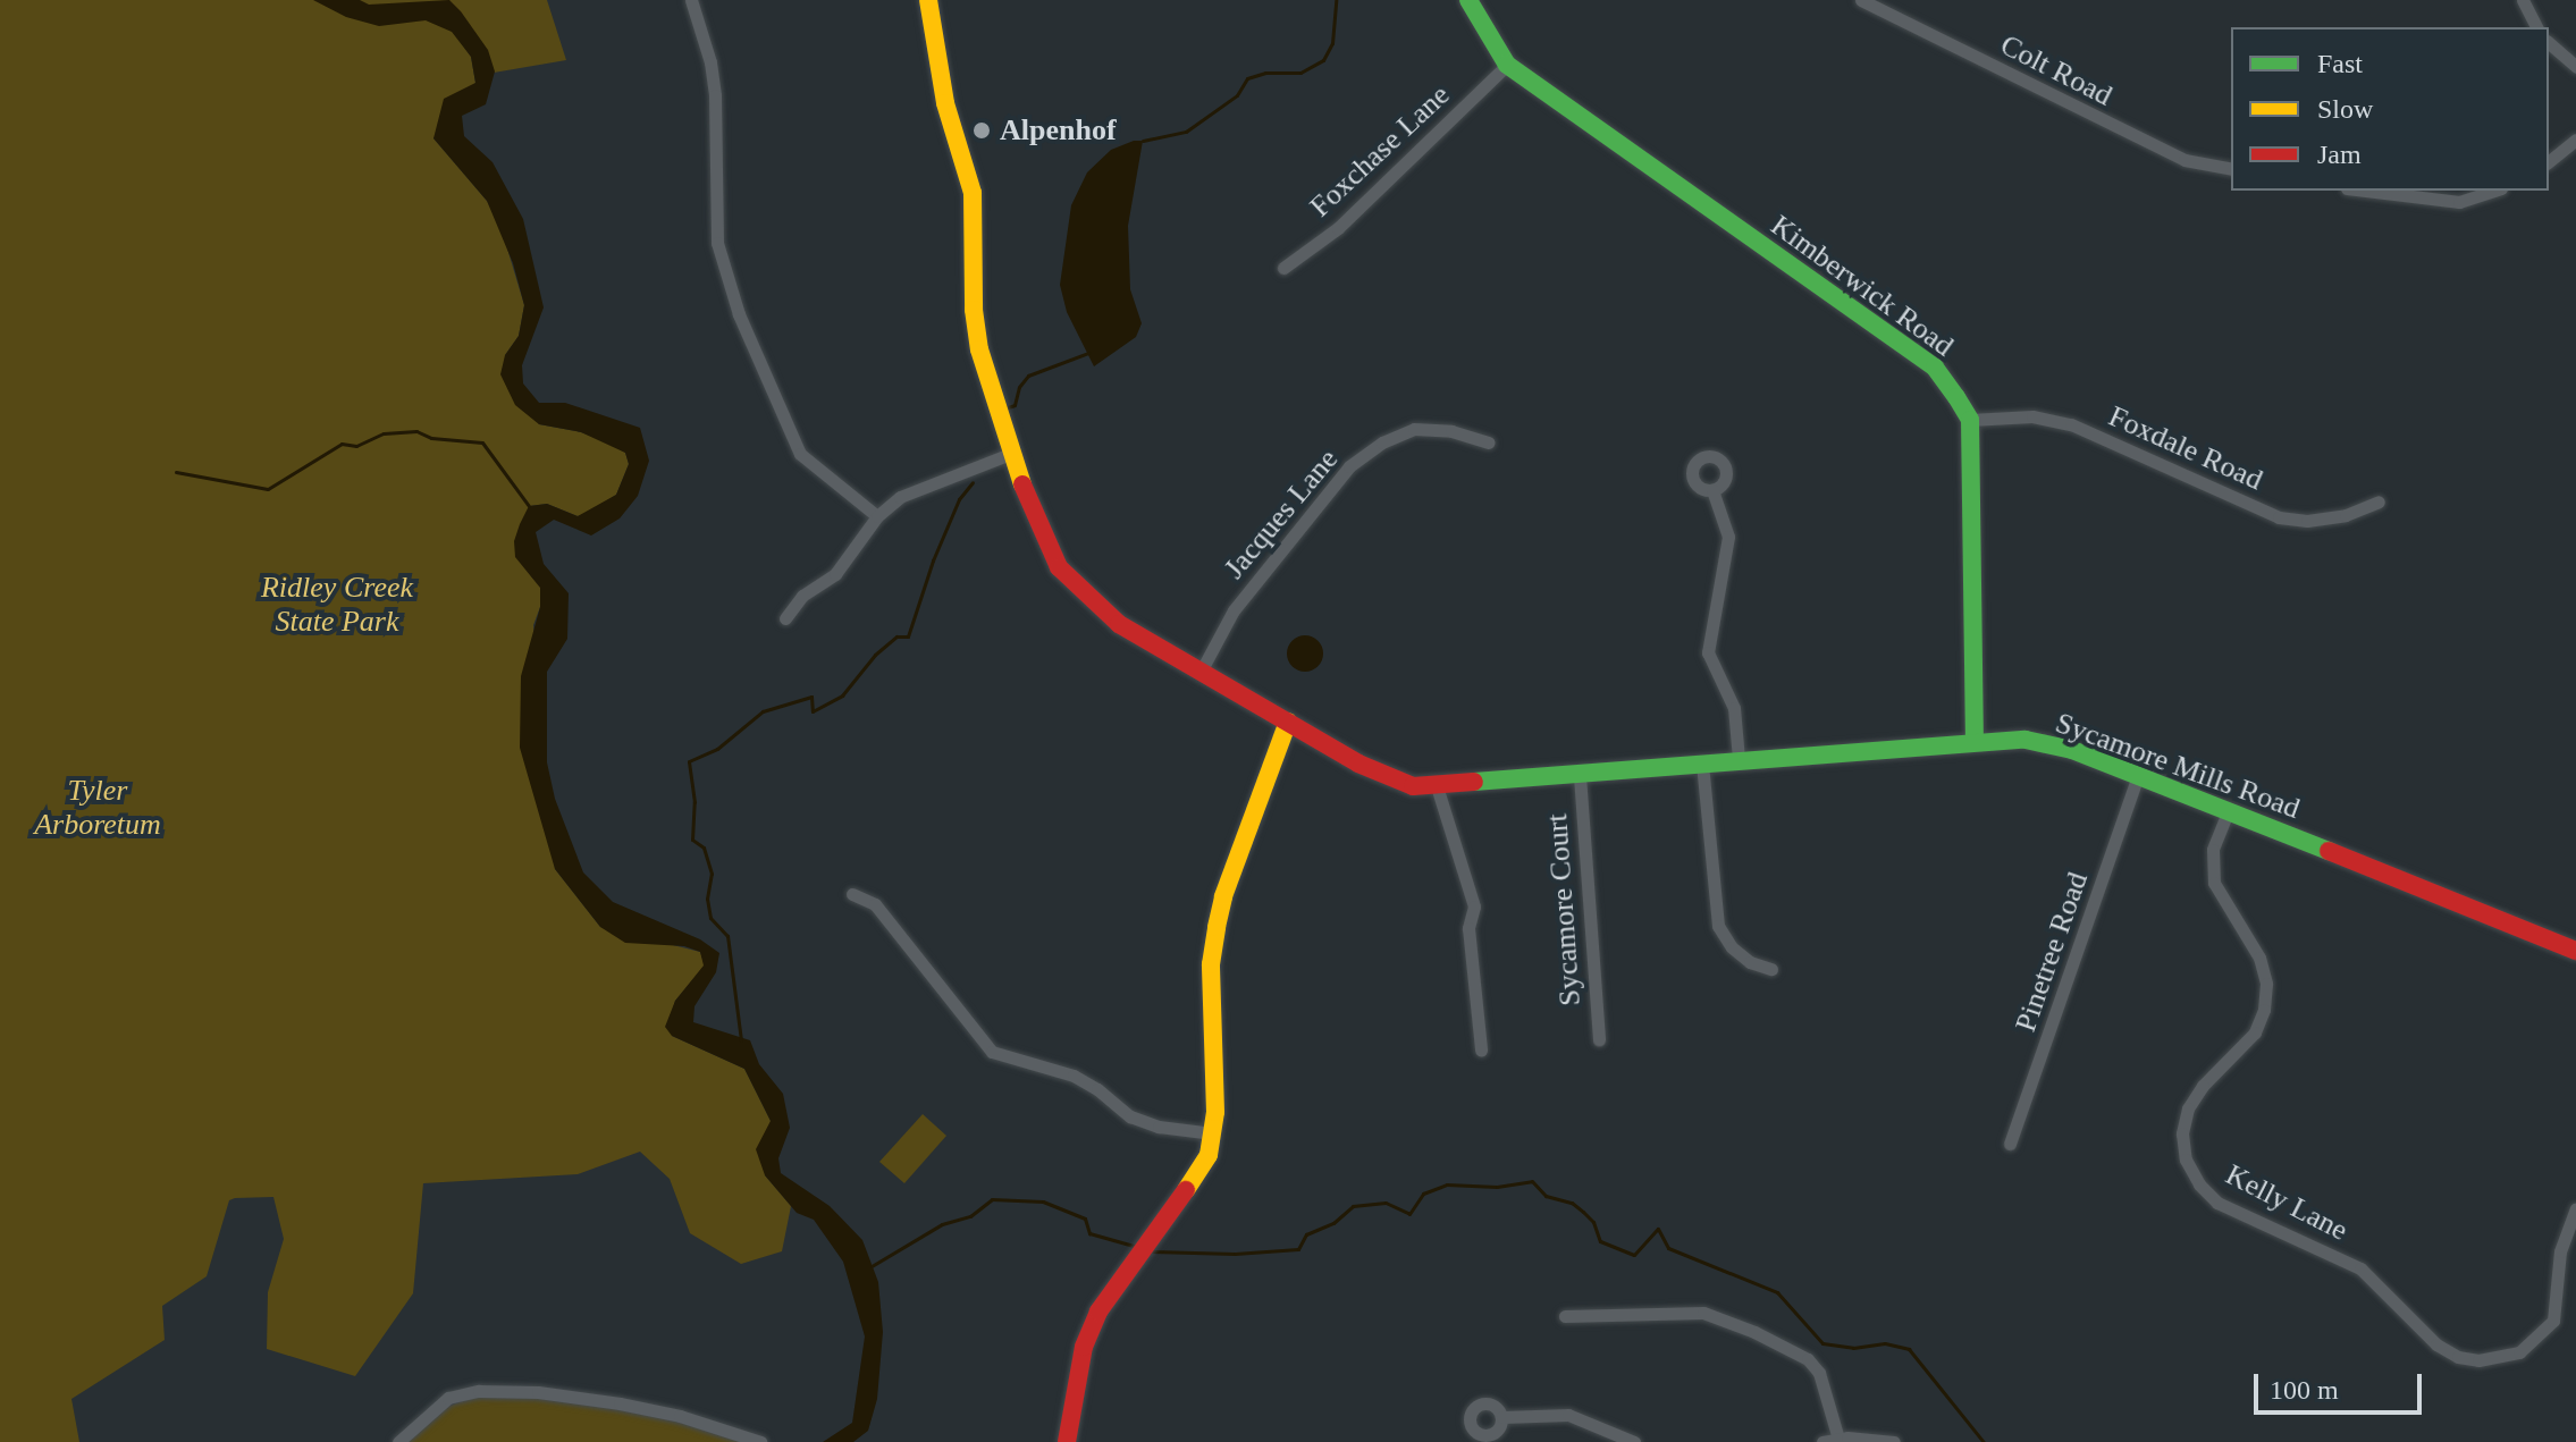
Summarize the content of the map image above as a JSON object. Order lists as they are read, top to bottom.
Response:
{
  "streets": {
    "street": [
      "Colt Road",
      "Foxchase Lane",
      "Kimberwick Road",
      "Foxdale Road",
      "Jacques Lane",
      "Sycamore Mills Road",
      "Sycamore Court",
      "Pinetree Road",
      "Kelly Lane"
    ]
  },
  "crossings": [
    ["Foxchase Lane", "Kimberwick Road"],
    ["Kimberwick Road", "Foxdale Road"],
    ["Jacques Lane", "Sycamore Mills Road"],
    ["Sycamore Mills Road", "Sycamore Court"],
    ["Sycamore Mills Road", "Pinetree Road"],
    ["Sycamore Mills Road", "Kelly Lane"]
  ],
  "parks": ["Ridley Creek State Park", "Tyler Arboretum"],
  "places": ["Alpenhof"],
  "legend": ["Fast", "Slow", "Jam"],
  "scale_bar": "100 m"
}
